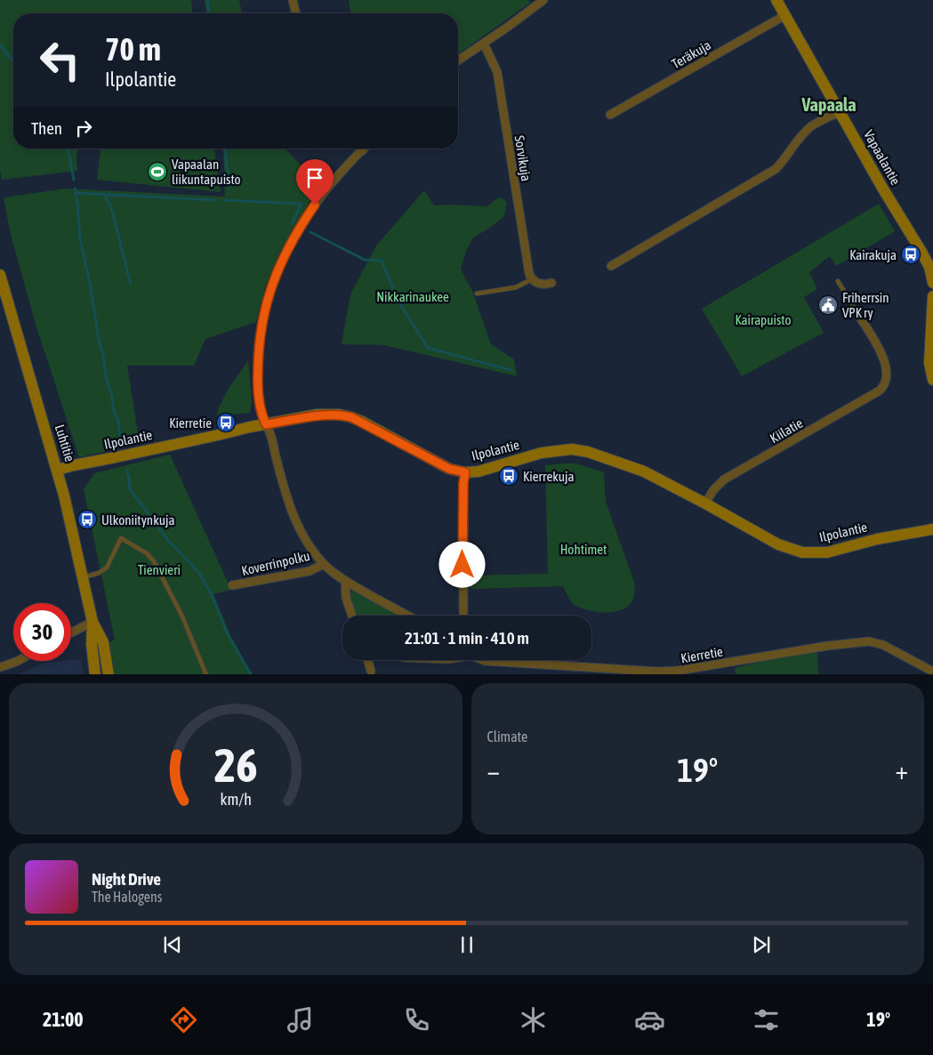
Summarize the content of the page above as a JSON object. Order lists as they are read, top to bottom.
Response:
{
  "streets": {
    "street": [
      "Teräkuja",
      "Vapaalantie",
      "Sorvikuja",
      "Kiilatie",
      "Ilpolantie",
      "Luhtitie",
      "Koverrinpolku",
      "Kierretie"
    ]
  },
  "crossings": [
    ["Teräkuja", "Vapaalantie"],
    ["Kiilatie", "Ilpolantie"],
    ["Ilpolantie", "Luhtitie"]
  ],
  "districts": ["Vapaala"],
  "parks": [
    "Nikkarinaukee",
    "Kairapuisto",
    "Hohtimet",
    "Tienvieri"
  ],
  "places": {
    "sports": ["Vapaalan liikuntapuisto"],
    "bus stop": [
      "Kairakuja",
      "Kierretie",
      "Kierrekuja",
      "Ulkoniitynkuja"
    ],
    "public building": ["Friherrsin VPK ry"]
  },
  "page": {
    "turn": ["70 m", "Ilpolantie"],
    "then": "Then",
    "limit": "30",
    "trip": "21:01 · 1 min · 410 m",
    "tile": "Climate",
    "heat": ["−", "19°", "+"],
    "song": ["Night Drive", "The Halogens"],
    "tabs": ["21:00", "19°"],
    "gauge": ["26", "km/h"]
  }
}
